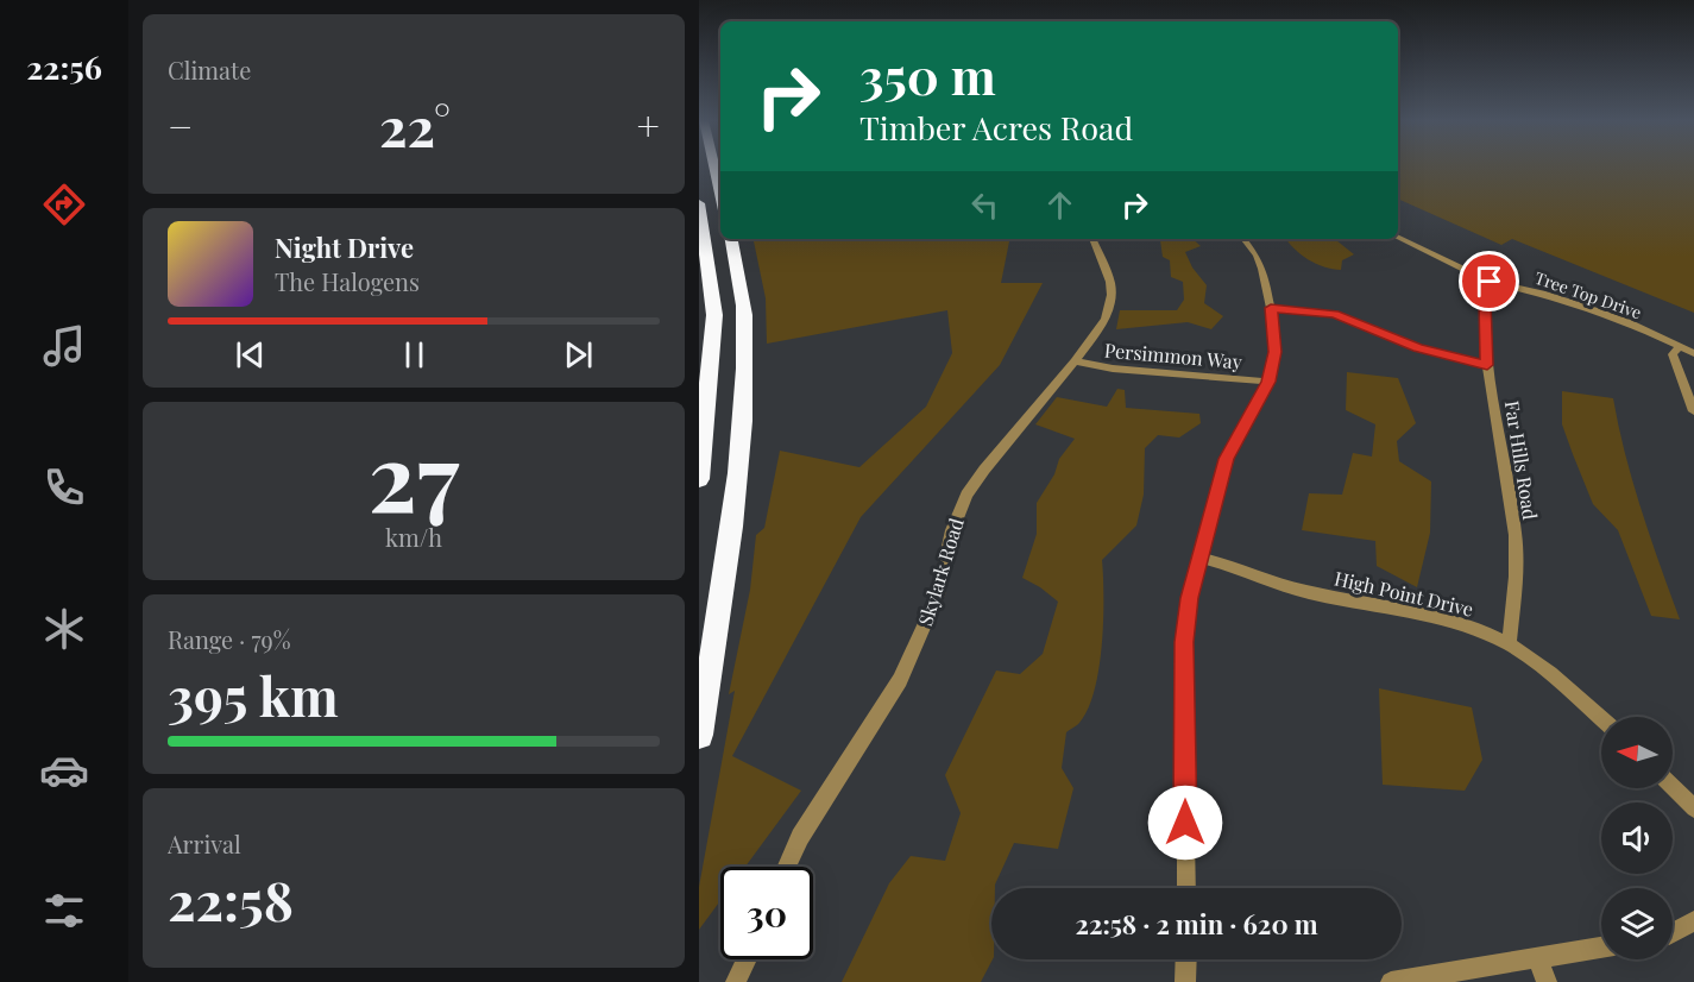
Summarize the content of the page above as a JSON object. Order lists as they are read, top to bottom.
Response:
{
  "streets": {
    "street": [
      "Tree Top Drive",
      "Persimmon Way",
      "Far Hills Road",
      "Skylark Road",
      "High Point Drive"
    ]
  },
  "crossings": [
    ["Tree Top Drive", "Far Hills Road"],
    ["Persimmon Way", "Skylark Road"],
    ["Far Hills Road", "High Point Drive"]
  ],
  "north": "left",
  "page": {
    "tabs": "22:56",
    "tile": [
      "Climate",
      ["27", "km/h"],
      ["Range · 79%", "395 km"],
      ["Arrival", "22:58"]
    ],
    "turn": ["350 m", "Timber Acres Road"],
    "heat": ["−", "22°", "+"],
    "song": ["Night Drive", "The Halogens"],
    "limit": "30",
    "trip": "22:58 · 2 min · 620 m"
  }
}
